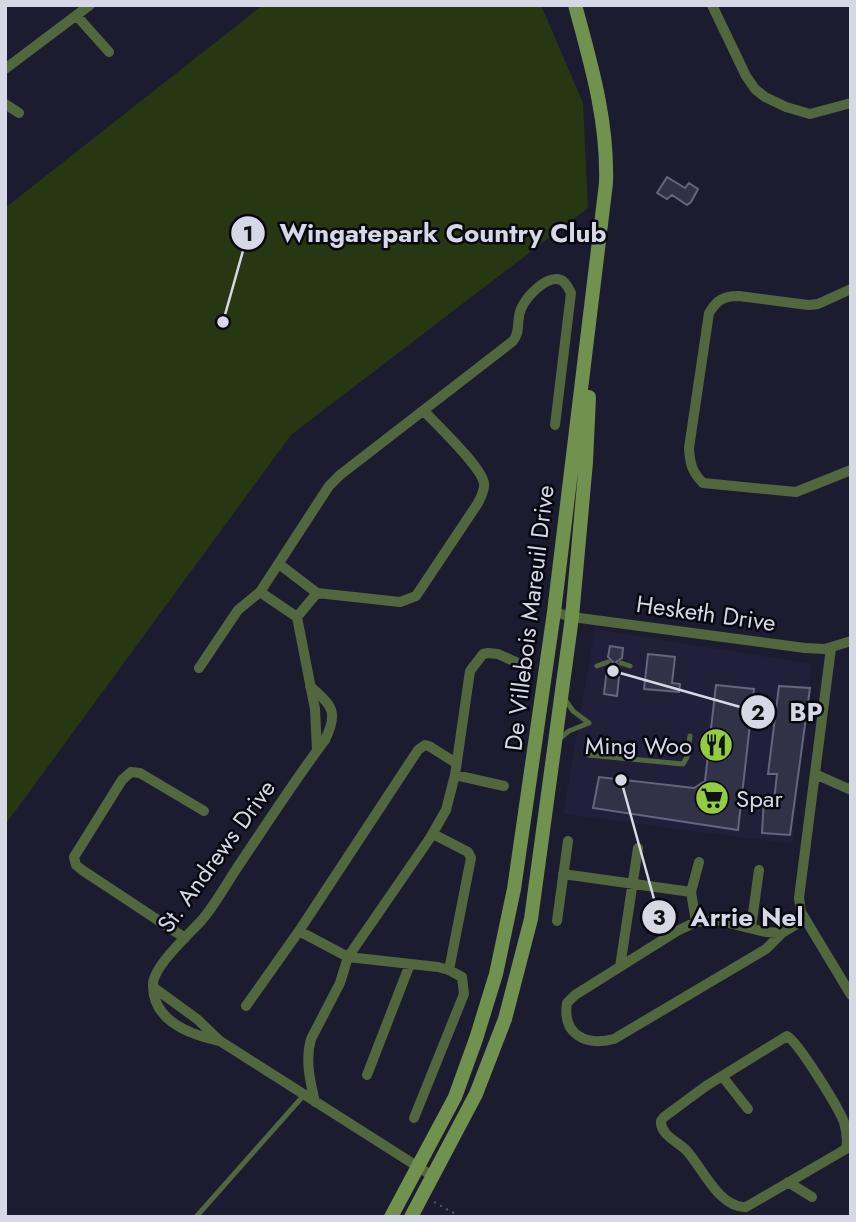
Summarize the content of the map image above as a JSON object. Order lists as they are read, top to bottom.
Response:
{
  "streets": {
    "main road": ["De Villebois Mareuil Drive"],
    "street": ["Hesketh Drive", "St. Andrews Drive"]
  },
  "crossings": [
    ["Hesketh Drive", "De Villebois Mareuil Drive"]
  ],
  "places": {
    "other": ["Wingatepark Country Club", "BP", "Arrie Nel"],
    "restaurant": ["Ming Woo"],
    "supermarket": ["Spar"]
  }
}
